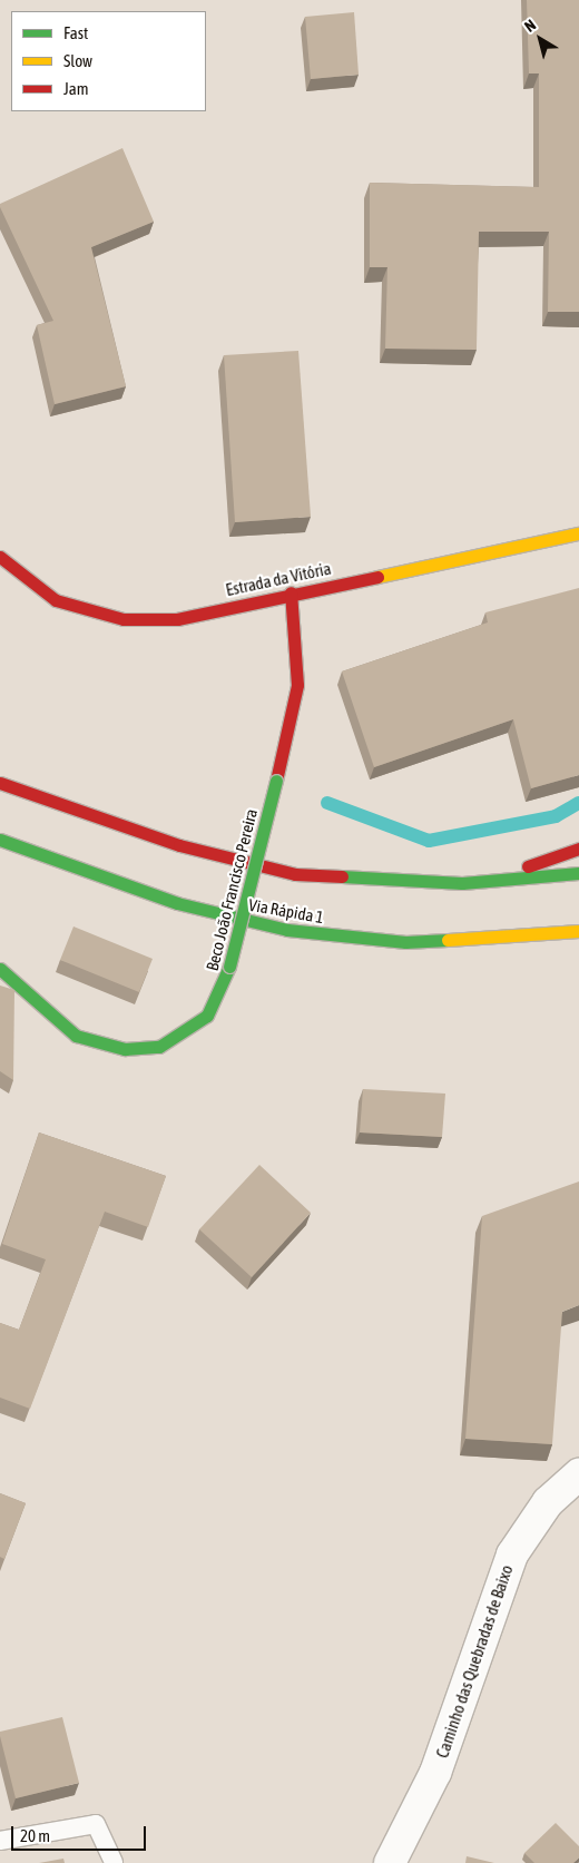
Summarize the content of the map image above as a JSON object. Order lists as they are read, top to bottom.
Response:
{
  "streets": {
    "main road": ["Estrada da Vitória", "Beco João Francisco Pereira", "Via Rápida 1"],
    "street": ["Caminho das Quebradas de Baixo"]
  },
  "crossings": [
    ["Estrada da Vitória", "Beco João Francisco Pereira"]
  ],
  "legend": ["Fast", "Slow", "Jam"],
  "scale_bar": "20 m",
  "north": "top left"
}
